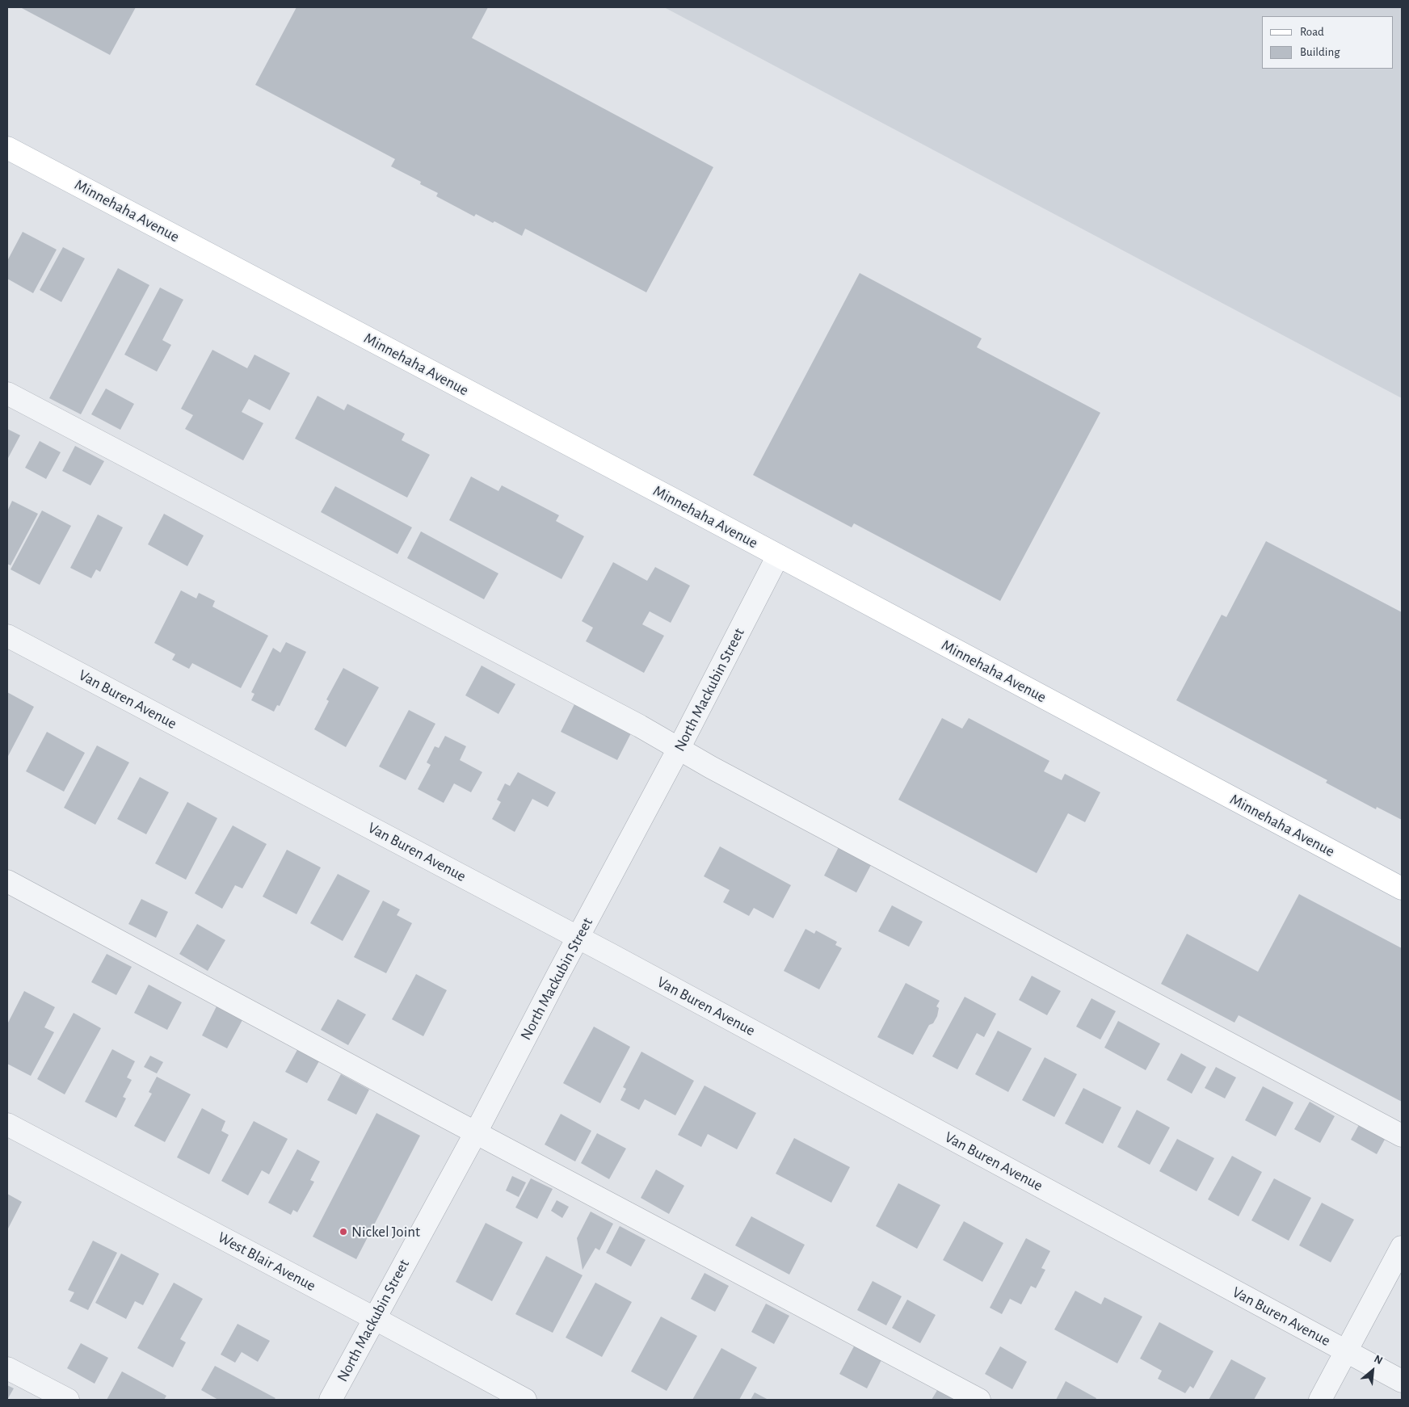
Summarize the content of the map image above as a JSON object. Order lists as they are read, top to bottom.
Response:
{
  "streets": {
    "main road": ["Minnehaha Avenue"],
    "street": ["North Mackubin Street", "Van Buren Avenue", "West Blair Avenue"]
  },
  "crossings": [
    ["Minnehaha Avenue", "North Mackubin Street"],
    ["North Mackubin Street", "Van Buren Avenue"],
    ["North Mackubin Street", "West Blair Avenue"]
  ],
  "places": ["Nickel Joint"],
  "legend": ["Road", "Building"],
  "north": "top right"
}
